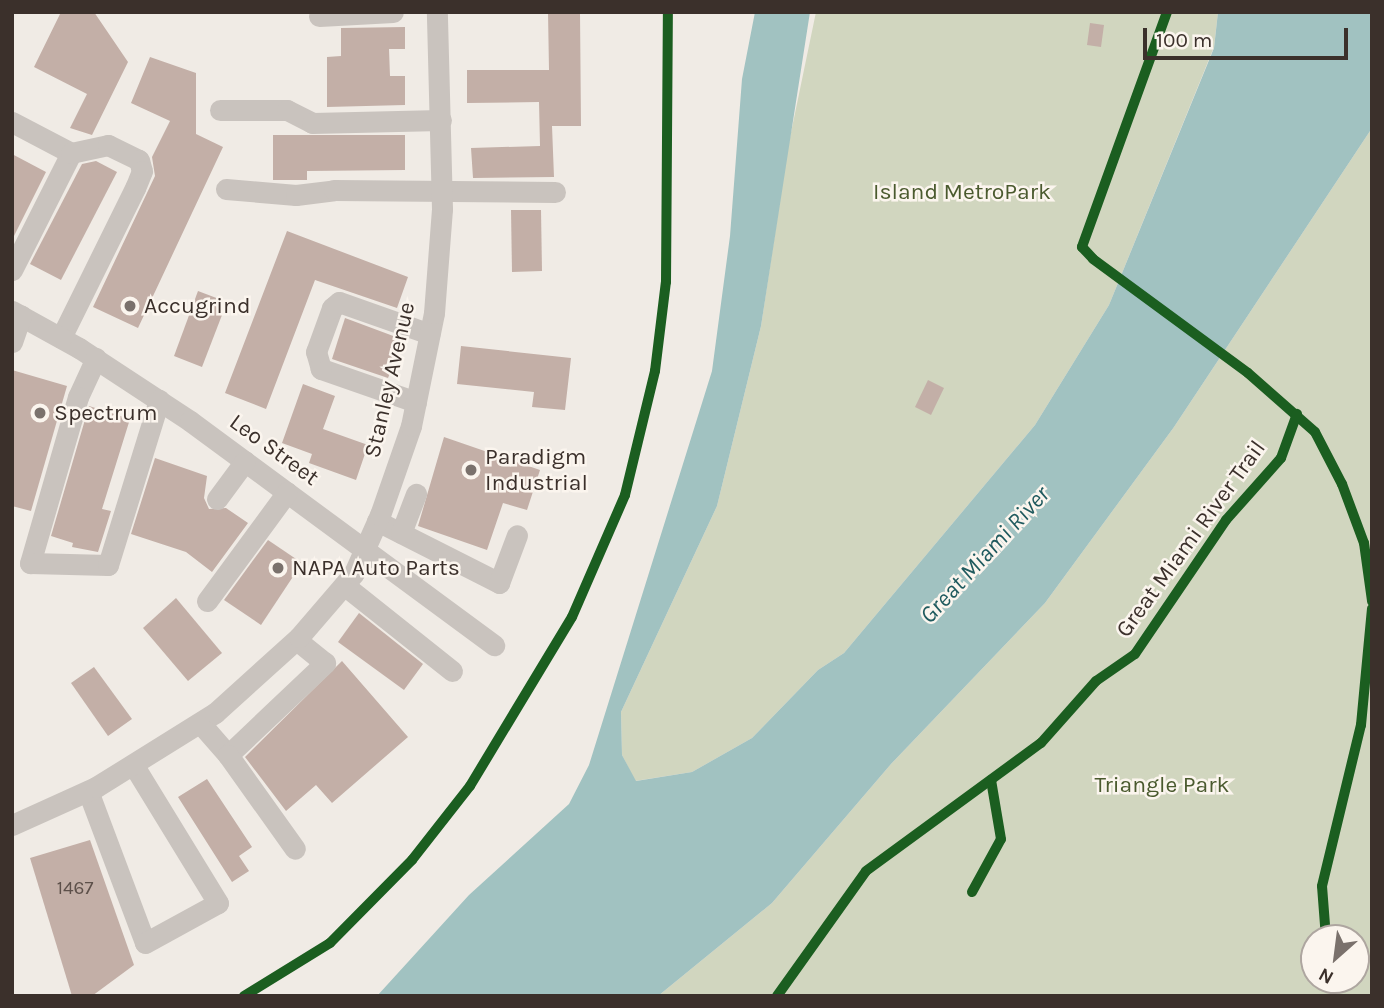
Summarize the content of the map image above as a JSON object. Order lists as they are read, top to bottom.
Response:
{
  "streets": {
    "street": ["Stanley Avenue", "Leo Street"],
    "cycle path": ["Great Miami River Trail"]
  },
  "crossings": [
    ["Stanley Avenue", "Leo Street"]
  ],
  "water": ["Great Miami River"],
  "parks": ["Island MetroPark", "Triangle Park"],
  "places": [
    "Accugrind",
    "Spectrum",
    "Paradigm Industrial",
    "NAPA Auto Parts"
  ],
  "house_numbers": ["1467"],
  "scale_bar": "100 m",
  "north": "bottom left"
}
